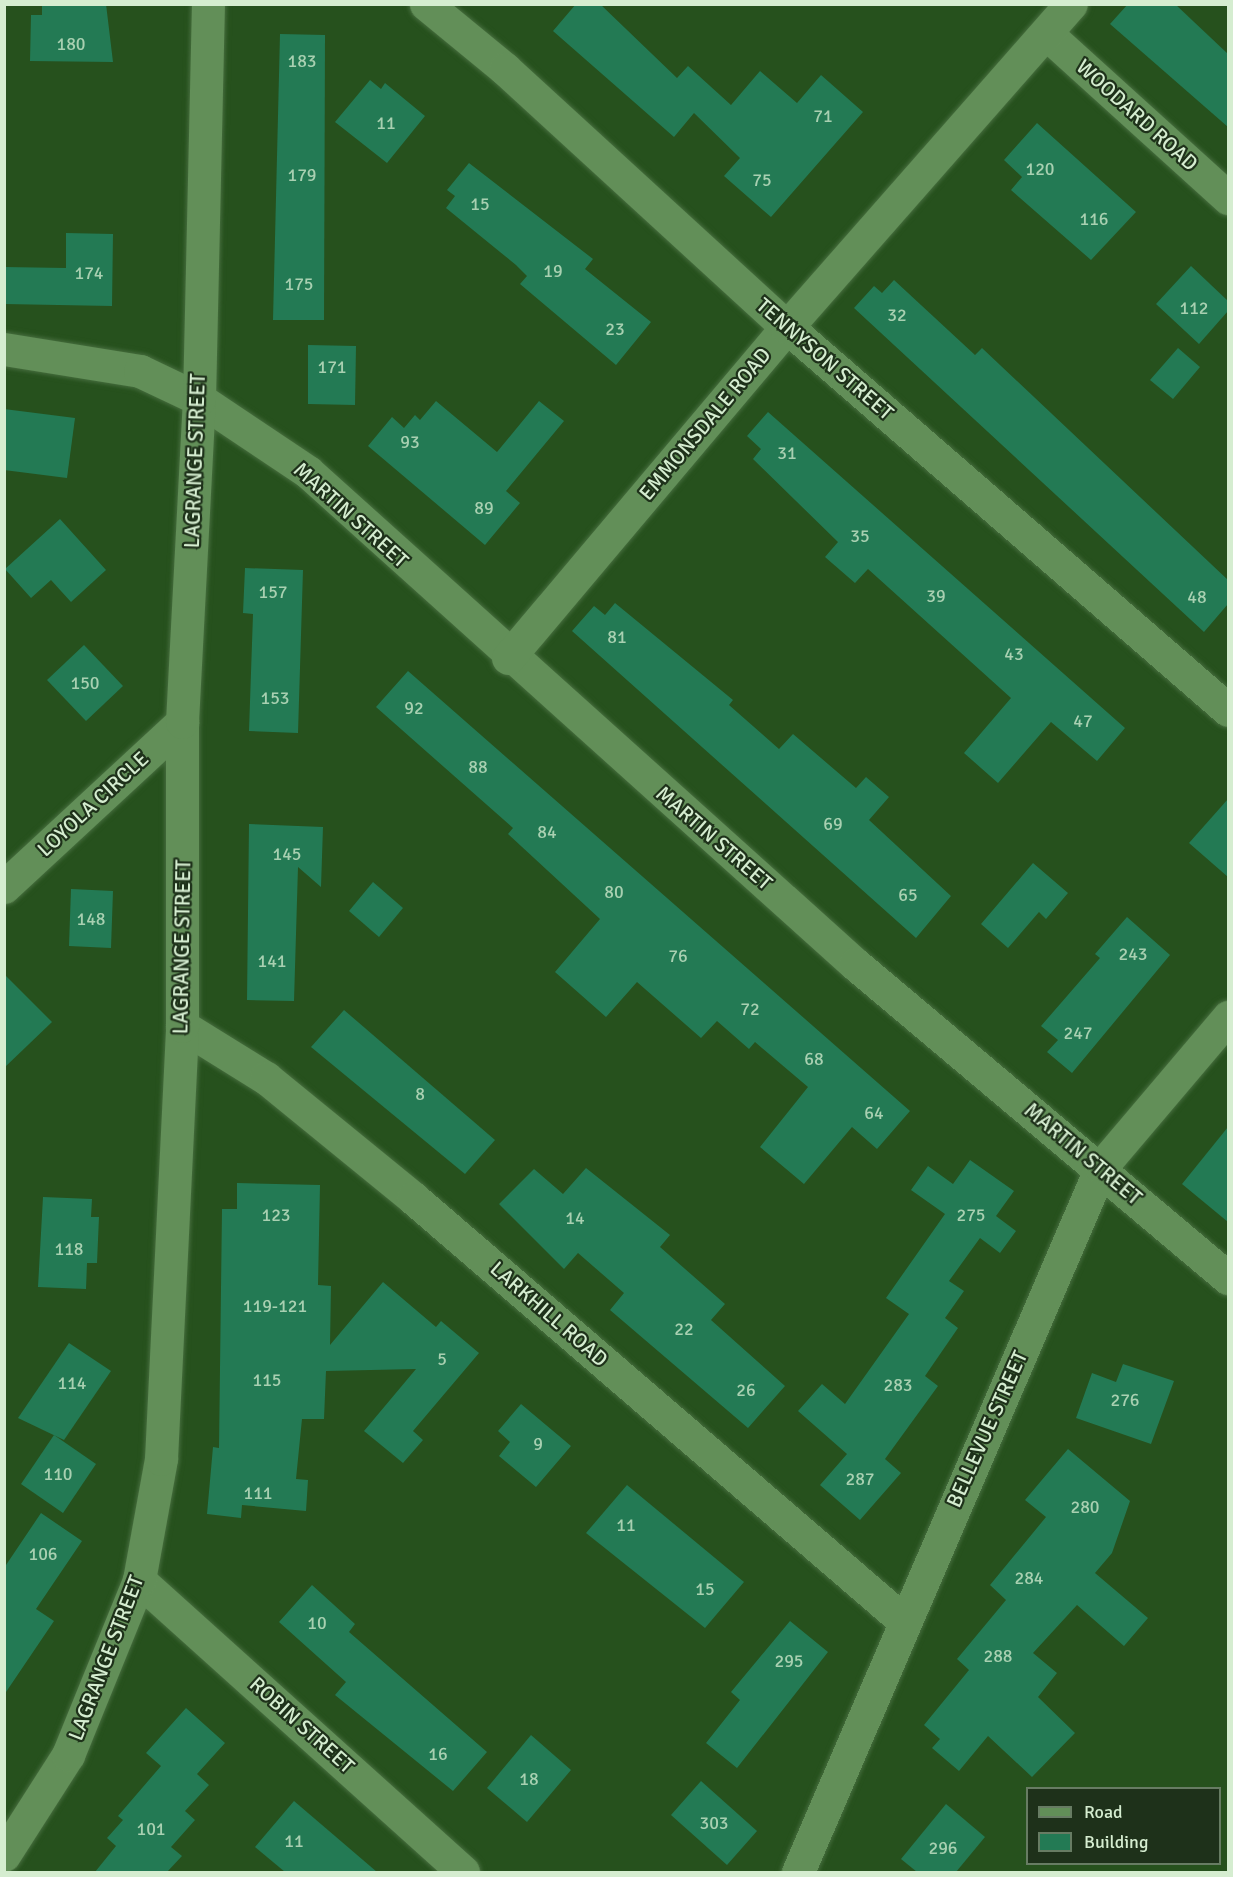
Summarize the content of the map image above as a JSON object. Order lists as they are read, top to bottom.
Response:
{
  "streets": {
    "street": [
      "WOODARD ROAD",
      "TENNYSON STREET",
      "EMMONSDALE ROAD",
      "LAGRANGE STREET",
      "MARTIN STREET",
      "LOYOLA CIRCLE",
      "LARKHILL ROAD",
      "BELLEVUE STREET",
      "ROBIN STREET"
    ]
  },
  "crossings": [
    ["WOODARD ROAD", "EMMONSDALE ROAD"],
    ["TENNYSON STREET", "EMMONSDALE ROAD"],
    ["EMMONSDALE ROAD", "MARTIN STREET"],
    ["LAGRANGE STREET", "MARTIN STREET"],
    ["LAGRANGE STREET", "LOYOLA CIRCLE"],
    ["LAGRANGE STREET", "LARKHILL ROAD"],
    ["LAGRANGE STREET", "ROBIN STREET"],
    ["MARTIN STREET", "BELLEVUE STREET"],
    ["LARKHILL ROAD", "BELLEVUE STREET"]
  ],
  "house_numbers": [
    "180",
    "183",
    "71",
    "11",
    "120",
    "179",
    "75",
    "15",
    "116",
    "19",
    "174",
    "175",
    "112",
    "32",
    "23",
    "171",
    "93",
    "31",
    "89",
    "35",
    "157",
    "39",
    "48",
    "81",
    "43",
    "150",
    "153",
    "92",
    "47",
    "88",
    "69",
    "84",
    "145",
    "80",
    "65",
    "148",
    "243",
    "76",
    "141",
    "72",
    "247",
    "68",
    "8",
    "64",
    "123",
    "275",
    "14",
    "118",
    "119-121",
    "22",
    "5",
    "115",
    "114",
    "283",
    "26",
    "276",
    "9",
    "110",
    "287",
    "111",
    "280",
    "11",
    "106",
    "284",
    "15",
    "10",
    "288",
    "295",
    "16",
    "18",
    "303",
    "101",
    "11",
    "296"
  ],
  "legend": ["Road", "Building"]
}
